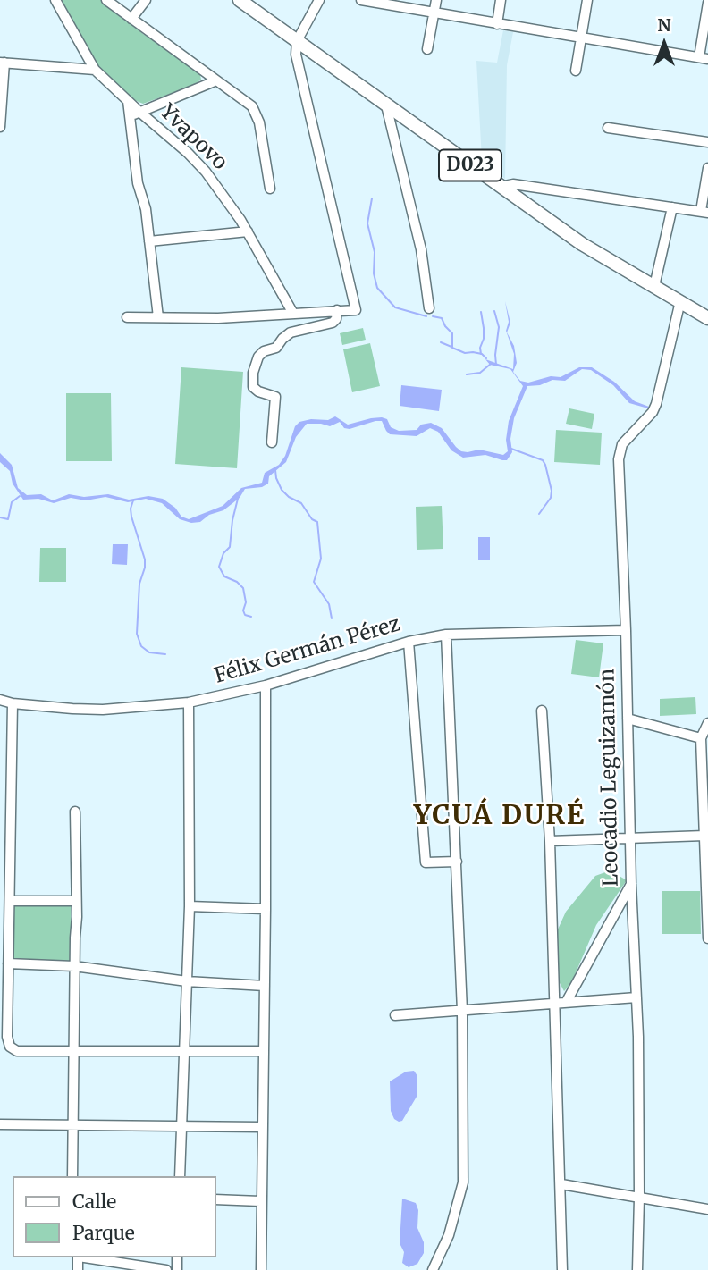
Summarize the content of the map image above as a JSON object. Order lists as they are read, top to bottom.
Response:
{
  "streets": {
    "main road": ["D023"],
    "street": ["Yvapovo", "Félix Germán Pérez", "Leocadio Leguizamón"]
  },
  "crossings": [
    ["D023", "Leocadio Leguizamón"],
    ["Félix Germán Pérez", "Leocadio Leguizamón"]
  ],
  "districts": ["YCUÁ DURÉ"],
  "legend": ["Calle", "Parque"],
  "north": "top"
}
